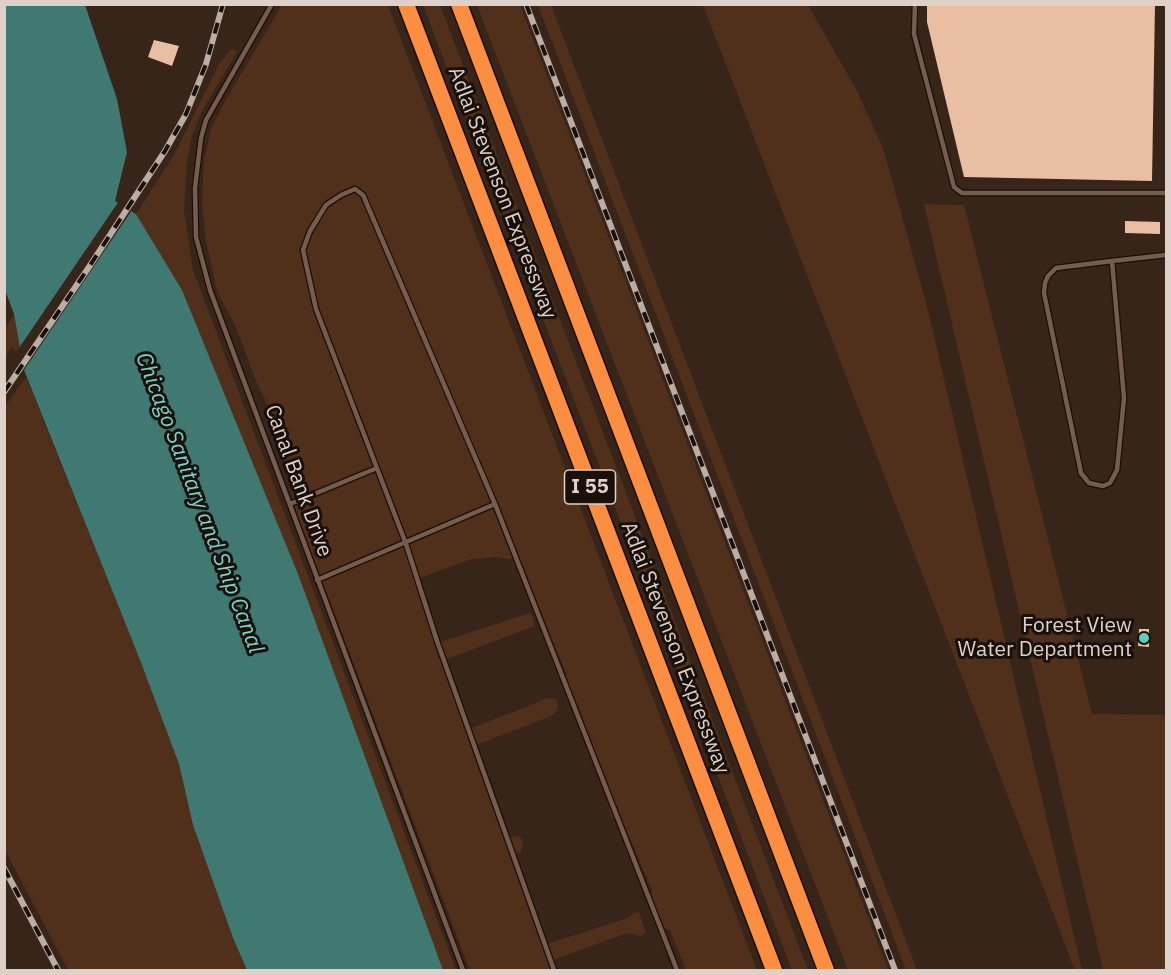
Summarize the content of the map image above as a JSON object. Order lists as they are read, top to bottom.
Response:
{
  "streets": {
    "highway": ["Adlai Stevenson Expressway", "I 55"],
    "lane": ["Canal Bank Drive"]
  },
  "water": ["Chicago Sanitary and Ship Canal"],
  "places": ["Forest View Water Department"]
}
